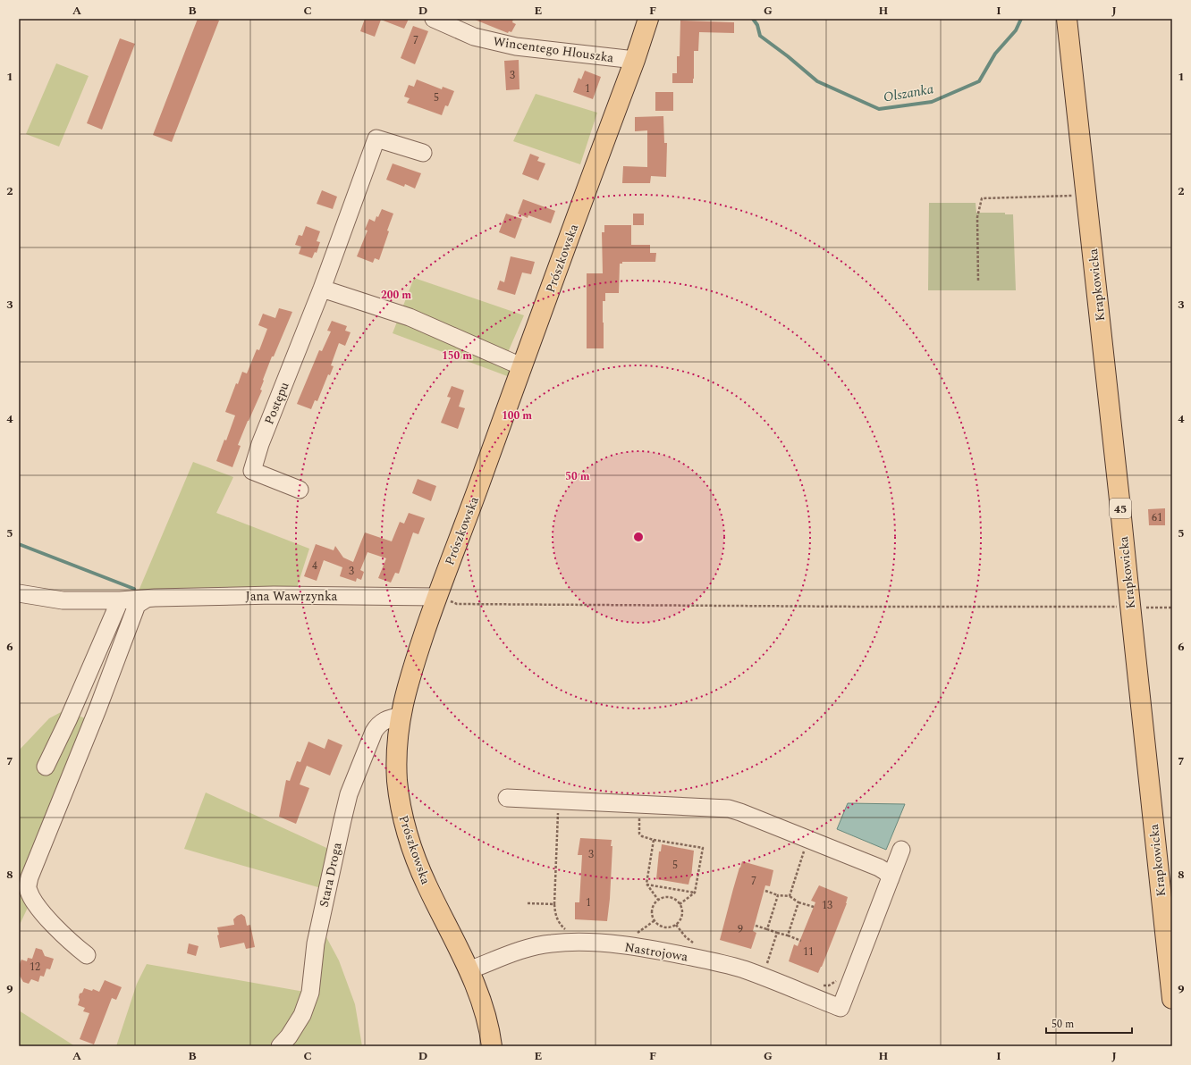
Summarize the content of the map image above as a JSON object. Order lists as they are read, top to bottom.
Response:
{
  "streets": {
    "main road": ["Prószkowska", "Krapkowicka", "45"],
    "street": [
      "Wincentego Hlouszka",
      "Postępu",
      "Jana Wawrzynka",
      "Stara Droga",
      "Nastrojowa"
    ]
  },
  "crossings": [
    ["Wincentego Hlouszka", "Prószkowska"],
    ["Prószkowska", "Jana Wawrzynka"],
    ["Prószkowska", "Stara Droga"],
    ["Prószkowska", "Nastrojowa"]
  ],
  "water": ["Olszanka"],
  "house_numbers": [
    "7",
    "3",
    "1",
    "5",
    "61",
    "4",
    "3",
    "3",
    "5",
    "7",
    "1",
    "13",
    "9",
    "11",
    "12"
  ],
  "scale_bar": "50 m",
  "grid": {
    "columns": [
      "A",
      "B",
      "C",
      "D",
      "E",
      "F",
      "G",
      "H",
      "I",
      "J"
    ],
    "rows": [
      "1",
      "2",
      "3",
      "4",
      "5",
      "6",
      "7",
      "8",
      "9"
    ]
  },
  "rings": [
    "200 m",
    "150 m",
    "100 m",
    "50 m"
  ]
}
